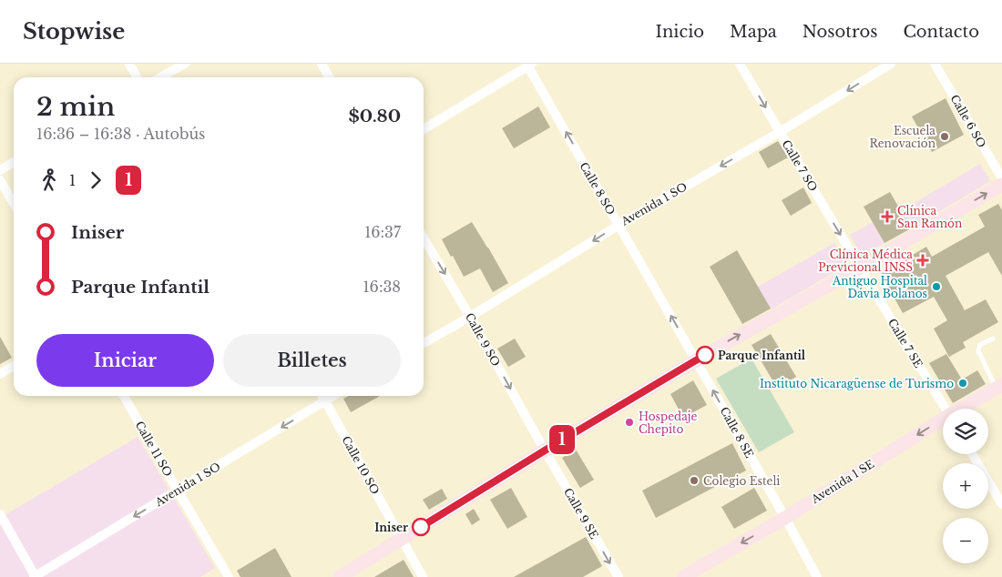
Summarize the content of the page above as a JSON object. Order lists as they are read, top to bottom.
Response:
{
  "streets": {
    "street": [
      "Calle 6 SO",
      "Calle 7 SO",
      "Calle 8 SO",
      "Avenida 1 SO",
      "Calle 9 SO",
      "Calle 7 SE",
      "Calle 8 SE",
      "Calle 11 SO",
      "Calle 10 SO",
      "Avenida 1 SE",
      "Calle 9 SE"
    ]
  },
  "crossings": [
    ["Calle 7 SO", "Avenida 1 SO"],
    ["Calle 7 SO", "Calle 7 SE"],
    ["Calle 8 SO", "Avenida 1 SO"],
    ["Calle 8 SO", "Calle 8 SE"],
    ["Avenida 1 SO", "Calle 9 SO"],
    ["Avenida 1 SO", "Calle 11 SO"],
    ["Avenida 1 SO", "Calle 10 SO"],
    ["Calle 9 SO", "Calle 9 SE"],
    ["Calle 8 SE", "Avenida 1 SE"]
  ],
  "one_way": [
    "Calle 7 SO",
    "Calle 8 SO",
    "Avenida 1 SO",
    "Calle 9 SO",
    "Calle 8 SE",
    "Avenida 1 SE",
    "Calle 9 SE"
  ],
  "places": {
    "other": [
      "Escuela Renovación",
      "Antiguo Hospital Dávia Bolanos",
      "Parque Infantil",
      "Instituto Nicaragüense de Turismo",
      "Hospedaje Chepito",
      "Colegio Esteli",
      "Iniser"
    ],
    "health": ["Clínica San Ramón", "Clínica Médica Previcional INSS"]
  },
  "lines": ["bus line 1"],
  "page": {
    "header": "Stopwise",
    "nav": [
      "Inicio",
      "Mapa",
      "Nosotros",
      "Contacto"
    ],
    "on_map": "1",
    "heading": ["2 min", "16:36 – 16:38 · Autobús", "$0.80"],
    "legs": ["1", "1"],
    "list": [
      {
        "name": "Iniser",
        "value": "16:37"
      },
      {
        "name": "Parque Infantil",
        "value": "16:38"
      }
    ],
    "buttons": ["Iniciar", "Billetes"],
    "map_buttons": ["+", "−"]
  }
}
